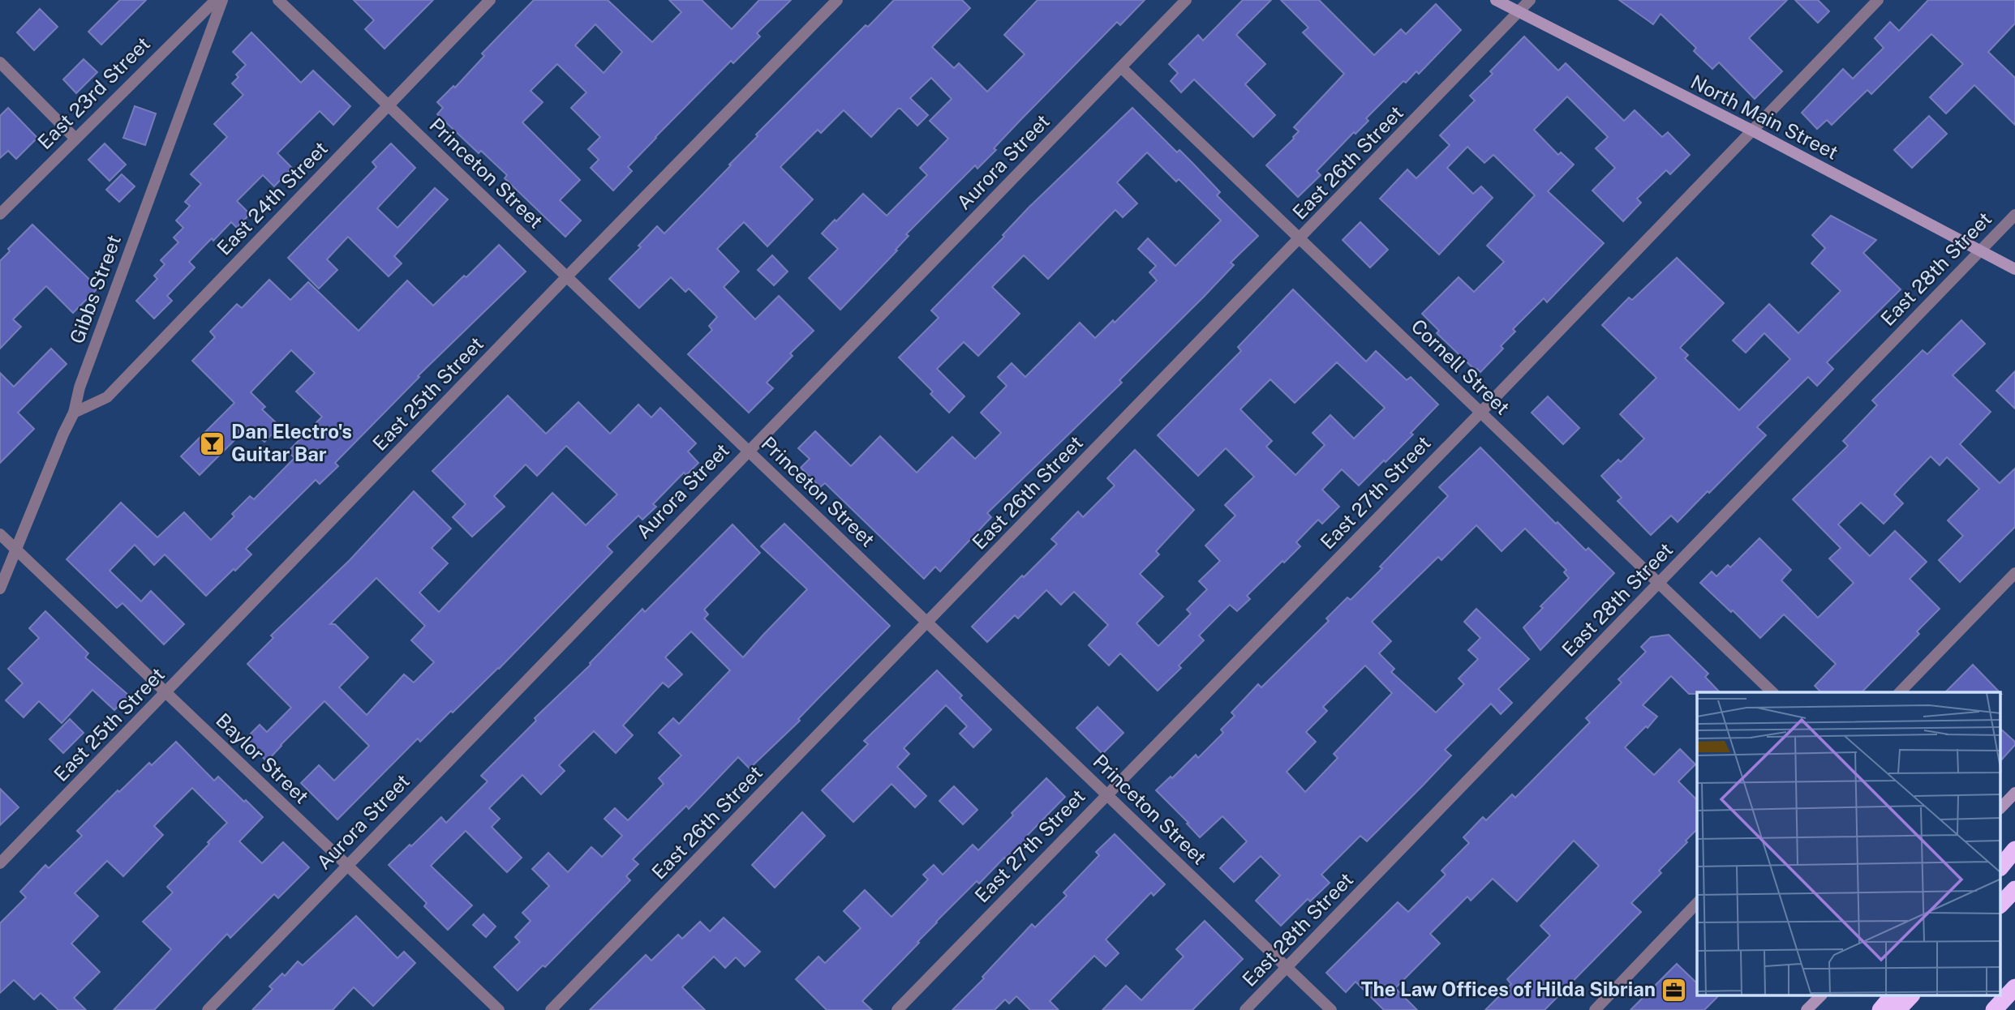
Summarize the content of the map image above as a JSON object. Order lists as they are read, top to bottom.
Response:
{
  "streets": {
    "main road": ["North Main Street"],
    "street": [
      "East 23rd Street",
      "Aurora Street",
      "East 26th Street",
      "Princeton Street",
      "East 24th Street",
      "East 28th Street",
      "Gibbs Street",
      "Cornell Street",
      "East 25th Street",
      "East 27th Street",
      "Baylor Street"
    ]
  },
  "crossings": [
    ["North Main Street", "East 26th Street"],
    ["North Main Street", "East 28th Street"],
    ["North Main Street", "East 27th Street"],
    ["Aurora Street", "Princeton Street"],
    ["Aurora Street", "Cornell Street"],
    ["Aurora Street", "Baylor Street"],
    ["East 26th Street", "Princeton Street"],
    ["East 26th Street", "Cornell Street"],
    ["Princeton Street", "East 24th Street"],
    ["Princeton Street", "East 28th Street"],
    ["Princeton Street", "East 25th Street"],
    ["Princeton Street", "East 27th Street"],
    ["East 24th Street", "Gibbs Street"],
    ["East 28th Street", "Cornell Street"],
    ["Gibbs Street", "Baylor Street"],
    ["Cornell Street", "East 27th Street"],
    ["East 25th Street", "Baylor Street"]
  ],
  "places": {
    "bar": ["Dan Electro's Guitar Bar"],
    "office": ["The Law Offices of Hilda Sibrian"]
  }
}
